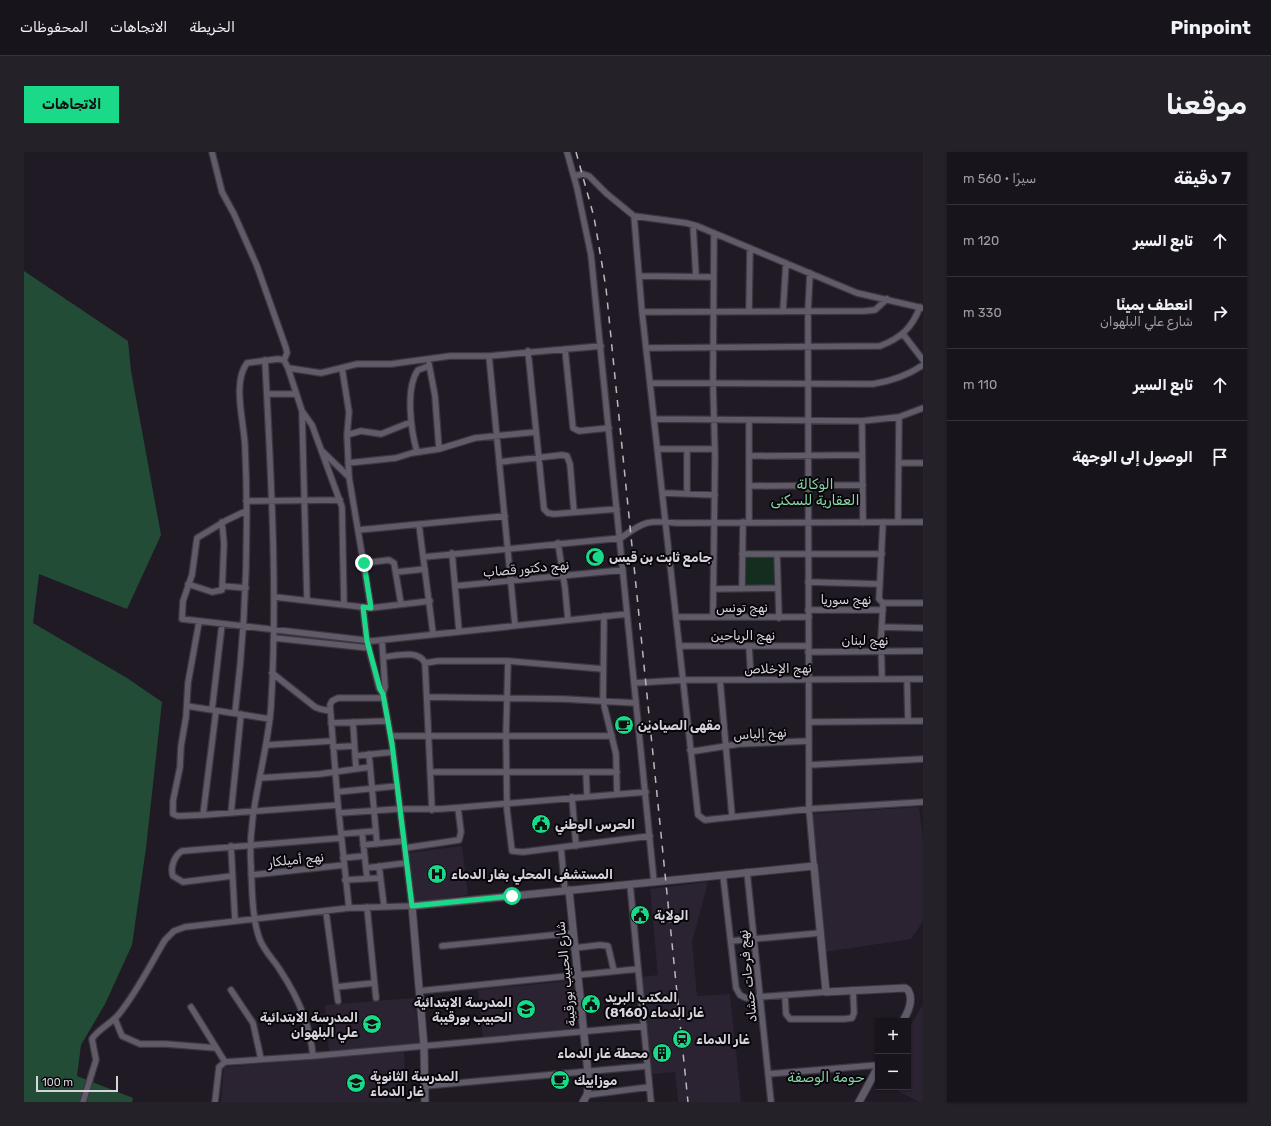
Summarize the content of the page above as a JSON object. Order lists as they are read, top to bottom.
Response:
{
  "streets": {
    "street": [
      "نهج دكتور قصاب",
      "نهج سوريا",
      "نهج تونس",
      "نهج الرياحين",
      "نهج لبنان",
      "نهج الإخلاص",
      "نهخ إلياس",
      "نهج أميلكار",
      "شارع الحبيب بورقيبة",
      "نهج فرحات حشاد"
    ]
  },
  "crossings": [
    ["نهج الرياحين", "نهج لبنان"]
  ],
  "districts": ["الوكالة العقارية للسكنى", "حومة الوصفة"],
  "places": {
    "mosque": ["جامع ثابت بن قیس"],
    "cafe": ["مقهى الصيادين", "موزاييك"],
    "public building": ["الحرس الوطني", "الولاية", "المكتب البريد غار الدماء (8160)"],
    "hospital": ["المستشفى المحلي بغار الدماء"],
    "school or university": ["المدرسة الابتدائية الحبيب بورقيبة", "المدرسة الابتدائية علي البلهوان", "المدرسة الثانوية غار الدماء"],
    "station": ["غار الدماء"],
    "building": ["محطة غار الدماء"]
  },
  "scale_bar": "100 m",
  "page": {
    "header": "Pinpoint",
    "nav": ["الخريطة", "الاتجاهات", "المحفوظات"],
    "buttons": "الاتجاهات",
    "title": "موقعنا",
    "heading": ["7 دقيقة", "سيرًا · 560 m"],
    "list": [
      ["تابع السير", "120 m"],
      ["انعطف يمينًا", "شارع علي البلهوان", "330 m"],
      ["تابع السير", "110 m"],
      "الوصول إلى الوجهة"
    ],
    "map_buttons": ["+", "−"],
    "scale": "100 m"
  }
}
